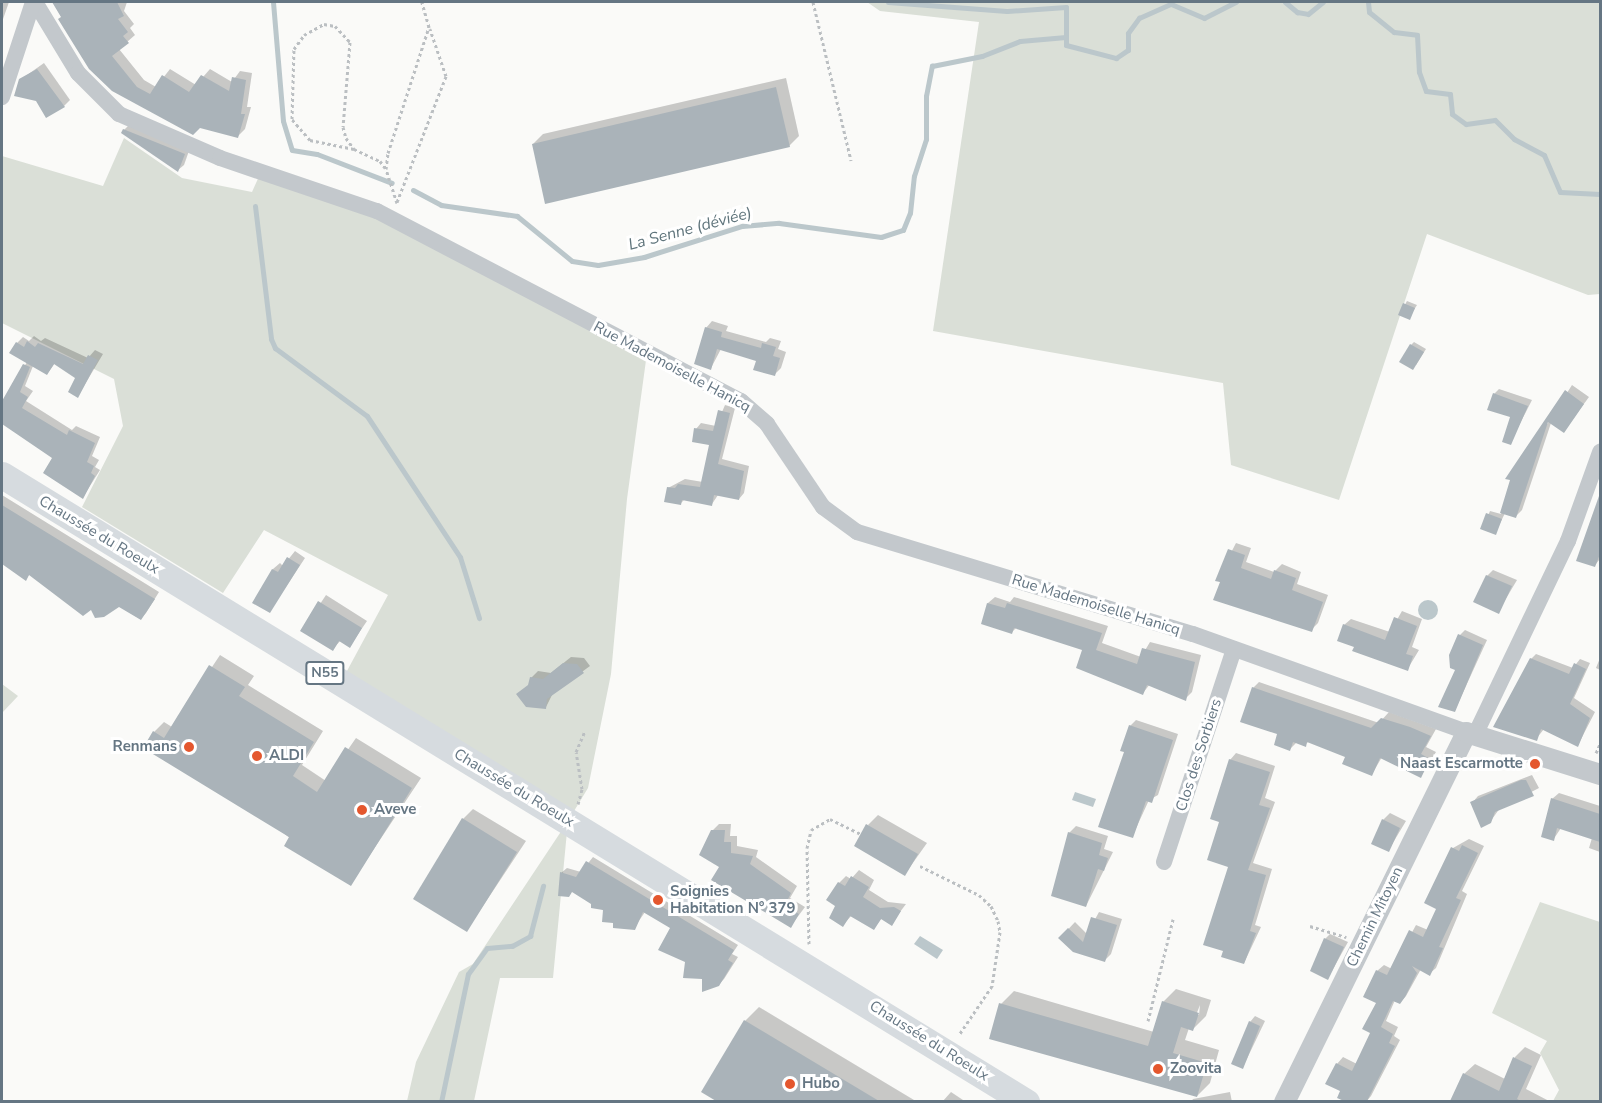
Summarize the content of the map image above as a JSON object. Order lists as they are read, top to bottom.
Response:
{
  "streets": {
    "main road": ["Chaussée du Roeulx", "N55"],
    "street": ["Rue Mademoiselle Hanicq", "Clos des Sorbiers", "Chemin Mitoyen"]
  },
  "crossings": [
    ["Rue Mademoiselle Hanicq", "Clos des Sorbiers"],
    ["Rue Mademoiselle Hanicq", "Chemin Mitoyen"]
  ],
  "water": ["La Senne (déviée)"],
  "places": [
    "Renmans",
    "ALDI",
    "Naast Escarmotte",
    "Aveve",
    "Soignies Habitation N° 379",
    "Zoovita",
    "Hubo"
  ]
}
